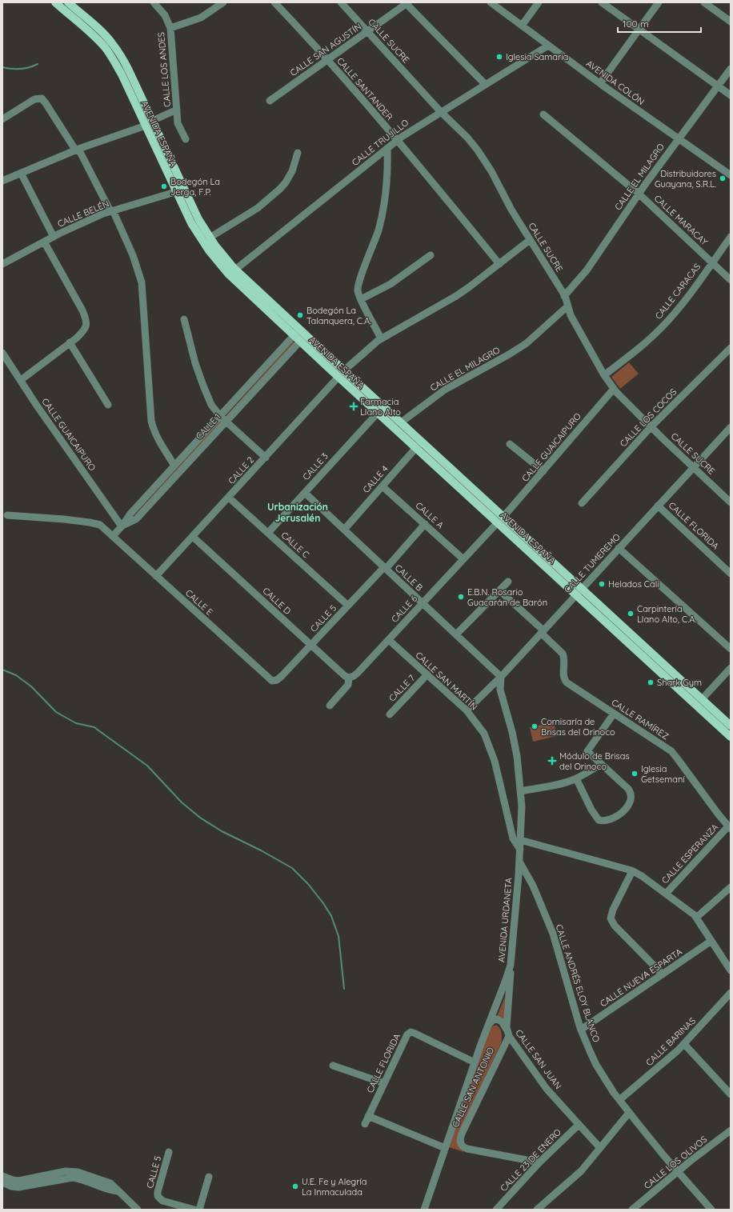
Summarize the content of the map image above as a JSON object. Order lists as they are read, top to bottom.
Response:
{
  "streets": {
    "main road": ["AVENIDA ESPAÑA"],
    "street": [
      "CALLE SUCRE",
      "CALLE SAN AGUSTÍN",
      "CALLE LOS ANDES",
      "AVENIDA COLÓN",
      "CALLE SANTANDER",
      "CALLE TRUJILLO",
      "CALLE EL MILAGRO",
      "CALLE BELÉN",
      "CALLE MARACAY",
      "CALLE CARACAS",
      "CALLE LOS COCOS",
      "CALLE 1",
      "CALLE GUAICAIPURO",
      "CALLE 3",
      "CALLE 2",
      "CALLE 4",
      "CALLE A",
      "CALLE FLORIDA",
      "CALLE C",
      "CALLE TUMEREMO",
      "CALLE B",
      "CALLE D",
      "CALLE E",
      "CALLE 6",
      "CALLE 5",
      "CALLE SAN MARTÍN",
      "CALLE 7",
      "CALLE RAMÍREZ",
      "CALLE ESPERANZA",
      "AVENIDA URDANETA",
      "CALLE NUEVA ESPARTA",
      "CALLE ANDRÉS ELOY BLANCO",
      "CALLE BARINAS",
      "CALLE SAN JUAN",
      "CALLE SAN ANTONIO",
      "CALLE 23 DE ENERO",
      "CALLE LOS OLIVOS"
    ]
  },
  "crossings": [
    ["CALLE SUCRE", "CALLE SAN AGUSTÍN"],
    ["CALLE SUCRE", "CALLE TRUJILLO"],
    ["CALLE SUCRE", "CALLE EL MILAGRO"],
    ["CALLE SUCRE", "CALLE CARACAS"],
    ["CALLE SUCRE", "CALLE LOS COCOS"],
    ["CALLE SUCRE", "CALLE GUAICAIPURO"],
    ["CALLE SUCRE", "CALLE 2"],
    ["CALLE SUCRE", "CALLE TUMEREMO"],
    ["CALLE SAN AGUSTÍN", "CALLE SANTANDER"],
    ["AVENIDA COLÓN", "CALLE TRUJILLO"],
    ["AVENIDA COLÓN", "CALLE EL MILAGRO"],
    ["CALLE SANTANDER", "CALLE TRUJILLO"],
    ["CALLE SANTANDER", "CALLE 2"],
    ["AVENIDA ESPAÑA", "CALLE TRUJILLO"],
    ["AVENIDA ESPAÑA", "CALLE EL MILAGRO"],
    ["AVENIDA ESPAÑA", "CALLE BELÉN"],
    ["AVENIDA ESPAÑA", "CALLE 1"],
    ["AVENIDA ESPAÑA", "CALLE GUAICAIPURO"],
    ["AVENIDA ESPAÑA", "CALLE 3"],
    ["AVENIDA ESPAÑA", "CALLE 2"],
    ["AVENIDA ESPAÑA", "CALLE 4"],
    ["AVENIDA ESPAÑA", "CALLE TUMEREMO"],
    ["AVENIDA ESPAÑA", "CALLE 6"],
    ["CALLE EL MILAGRO", "CALLE MARACAY"],
    ["CALLE MARACAY", "CALLE CARACAS"],
    ["CALLE 1", "CALLE GUAICAIPURO"],
    ["CALLE 1", "CALLE E"],
    ["CALLE GUAICAIPURO", "CALLE 6"],
    ["CALLE 3", "CALLE C"],
    ["CALLE 3", "CALLE B"],
    ["CALLE 2", "CALLE C"],
    ["CALLE 2", "CALLE D"],
    ["CALLE 2", "CALLE E"],
    ["CALLE 4", "CALLE A"],
    ["CALLE 4", "CALLE B"],
    ["CALLE A", "CALLE 6"],
    ["CALLE A", "CALLE 5"],
    ["CALLE FLORIDA", "CALLE TUMEREMO"],
    ["CALLE FLORIDA", "AVENIDA URDANETA"],
    ["CALLE C", "CALLE 5"],
    ["CALLE TUMEREMO", "CALLE B"],
    ["CALLE TUMEREMO", "CALLE SAN MARTÍN"],
    ["CALLE TUMEREMO", "CALLE RAMÍREZ"],
    ["CALLE TUMEREMO", "AVENIDA URDANETA"],
    ["CALLE B", "CALLE 6"],
    ["CALLE B", "CALLE 5"],
    ["CALLE B", "AVENIDA URDANETA"],
    ["CALLE D", "CALLE 6"],
    ["CALLE D", "CALLE 5"],
    ["CALLE E", "CALLE 5"],
    ["CALLE 6", "CALLE SAN MARTÍN"],
    ["CALLE SAN MARTÍN", "CALLE 7"],
    ["CALLE SAN MARTÍN", "AVENIDA URDANETA"],
    ["CALLE RAMÍREZ", "CALLE ESPERANZA"],
    ["AVENIDA URDANETA", "CALLE ANDRÉS ELOY BLANCO"],
    ["AVENIDA URDANETA", "CALLE SAN JUAN"],
    ["CALLE NUEVA ESPARTA", "CALLE ANDRÉS ELOY BLANCO"],
    ["CALLE ANDRÉS ELOY BLANCO", "CALLE BARINAS"],
    ["CALLE ANDRÉS ELOY BLANCO", "CALLE LOS OLIVOS"],
    ["CALLE SAN JUAN", "CALLE SAN ANTONIO"],
    ["CALLE SAN JUAN", "CALLE 23 DE ENERO"],
    ["CALLE SAN ANTONIO", "CALLE 23 DE ENERO"]
  ],
  "districts": ["Urbanización Jerusalén"],
  "places": {
    "other": [
      "Iglesia Samaria",
      "Distribuidores Guayana, S.R.L.",
      "Bodegón La Jerga, F.P.",
      "Bodegón La Talanquera, C.A.",
      "Helados Cali",
      "E.B.N. Rosario Guacarán de Barón",
      "Carpintería Llano Alto, C.A.",
      "Shark Gym",
      "Comisaría de Brisas del Orinoco",
      "Iglesia Getsemaní",
      "U.E. Fe y Alegría La Inmaculada"
    ],
    "health": ["Farmacia Llano Alto", "Módulo de Brisas del Orinoco"]
  },
  "scale_bar": "100 m"
}
